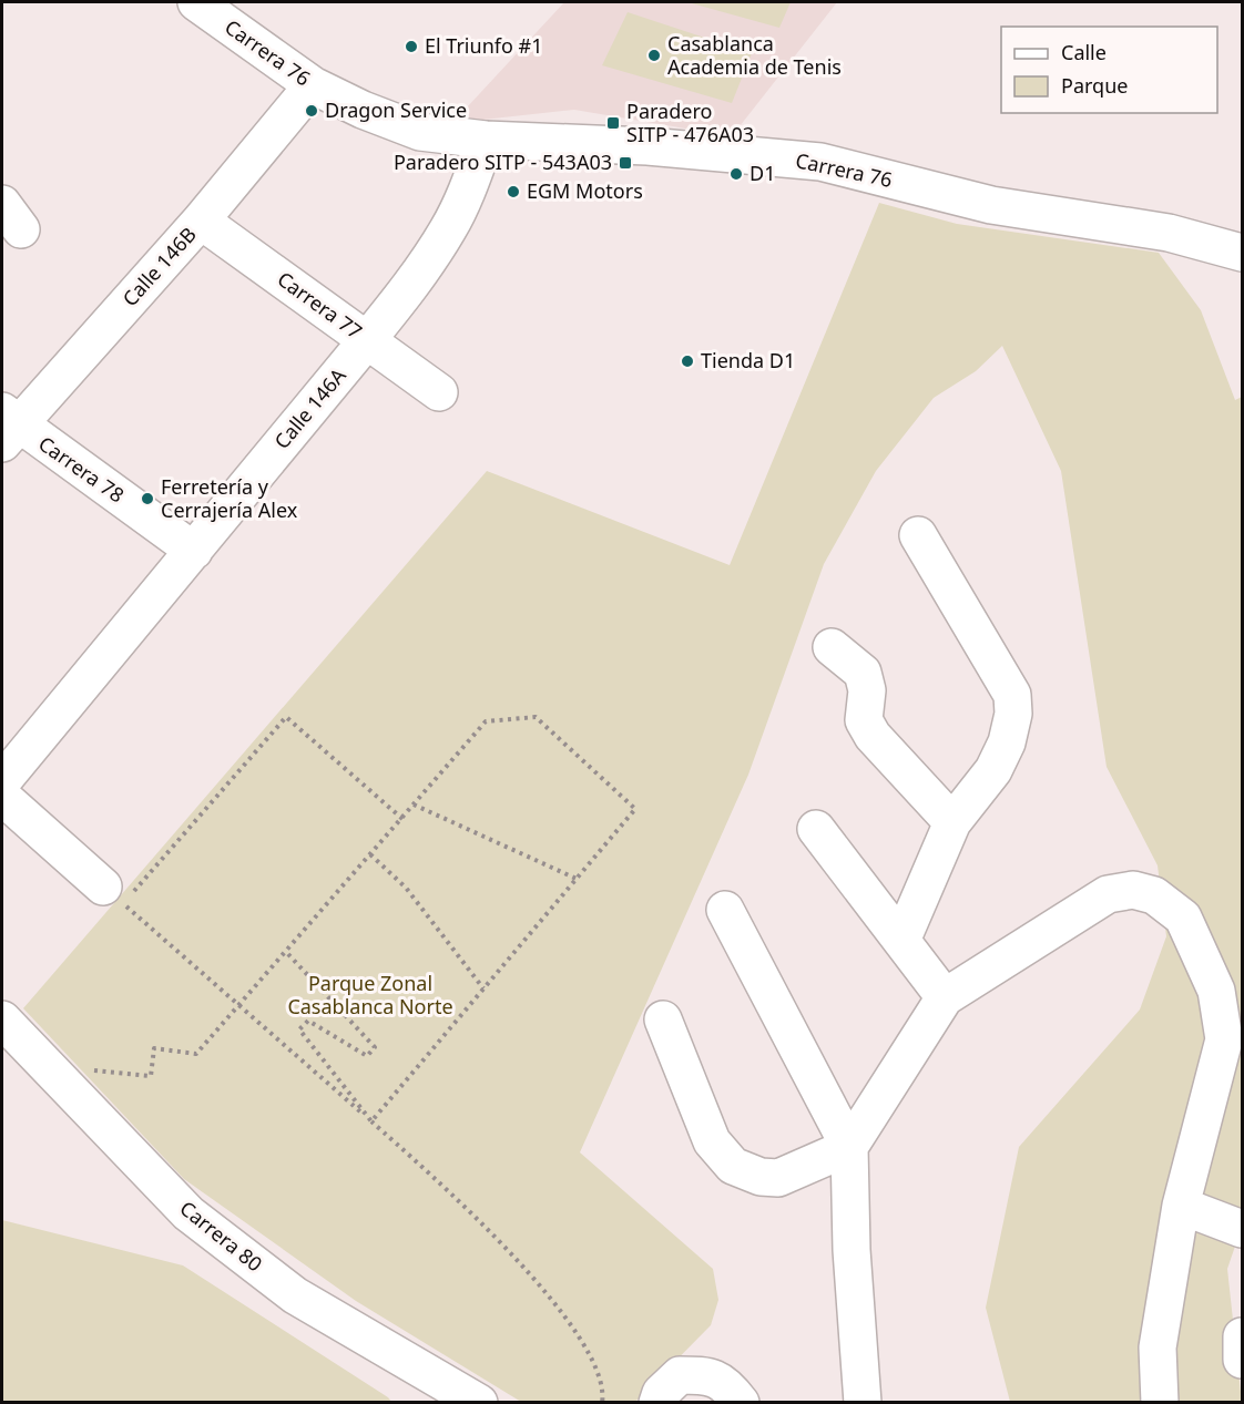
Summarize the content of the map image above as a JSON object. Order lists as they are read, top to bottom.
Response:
{
  "streets": {
    "street": [
      "Carrera 76",
      "Calle 146B",
      "Carrera 77",
      "Calle 146A",
      "Carrera 78",
      "Carrera 80"
    ]
  },
  "crossings": [
    ["Carrera 76", "Calle 146B"],
    ["Carrera 76", "Calle 146A"],
    ["Calle 146B", "Carrera 77"],
    ["Calle 146B", "Carrera 78"],
    ["Carrera 77", "Calle 146A"],
    ["Calle 146A", "Carrera 78"]
  ],
  "parks": ["Parque Zonal Casablanca Norte"],
  "places": {
    "other": [
      "El Triunfo #1",
      "Casablanca Academia de Tenis",
      "Dragon Service",
      "D1",
      "EGM Motors",
      "Tienda D1",
      "Ferretería y Cerrajería Alex"
    ],
    "transit": ["Paradero SITP - 476A03", "Paradero SITP - 543A03"]
  },
  "legend": ["Calle", "Parque"]
}
